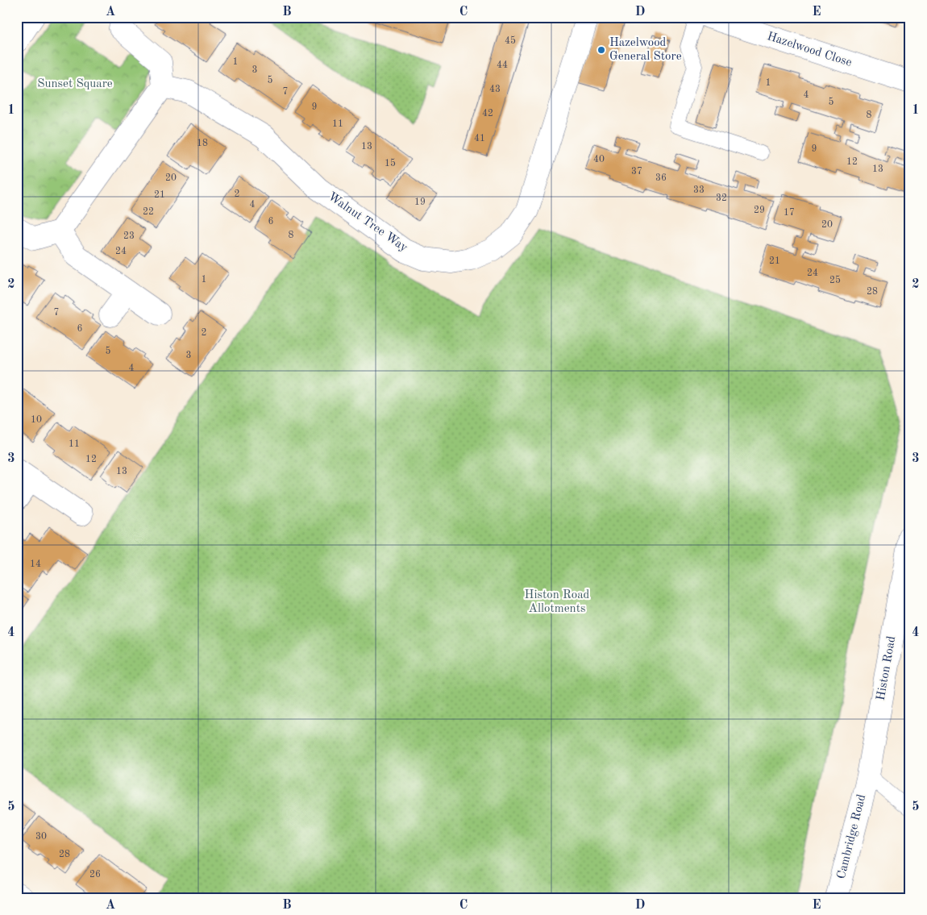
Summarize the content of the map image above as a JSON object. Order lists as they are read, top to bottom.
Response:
{
  "streets": {
    "street": [
      "Hazelwood Close",
      "Walnut Tree Way",
      "Histon Road",
      "Cambridge Road"
    ]
  },
  "crossings": [
    ["Histon Road", "Cambridge Road"]
  ],
  "parks": ["Sunset Square", "Histon Road Allotments"],
  "places": ["Hazelwood General Store"],
  "house_numbers": [
    "45",
    "1",
    "44",
    "3",
    "5",
    "1",
    "43",
    "7",
    "4",
    "5",
    "9",
    "42",
    "8",
    "11",
    "41",
    "18",
    "13",
    "9",
    "40",
    "12",
    "15",
    "13",
    "37",
    "20",
    "36",
    "33",
    "2",
    "21",
    "32",
    "19",
    "4",
    "29",
    "22",
    "17",
    "6",
    "20",
    "8",
    "23",
    "24",
    "21",
    "24",
    "1",
    "25",
    "28",
    "7",
    "6",
    "2",
    "5",
    "3",
    "4",
    "10",
    "11",
    "12",
    "13",
    "14",
    "30",
    "28",
    "26"
  ],
  "grid": {
    "columns": [
      "A",
      "B",
      "C",
      "D",
      "E"
    ],
    "rows": [
      "1",
      "2",
      "3",
      "4",
      "5"
    ]
  }
}
